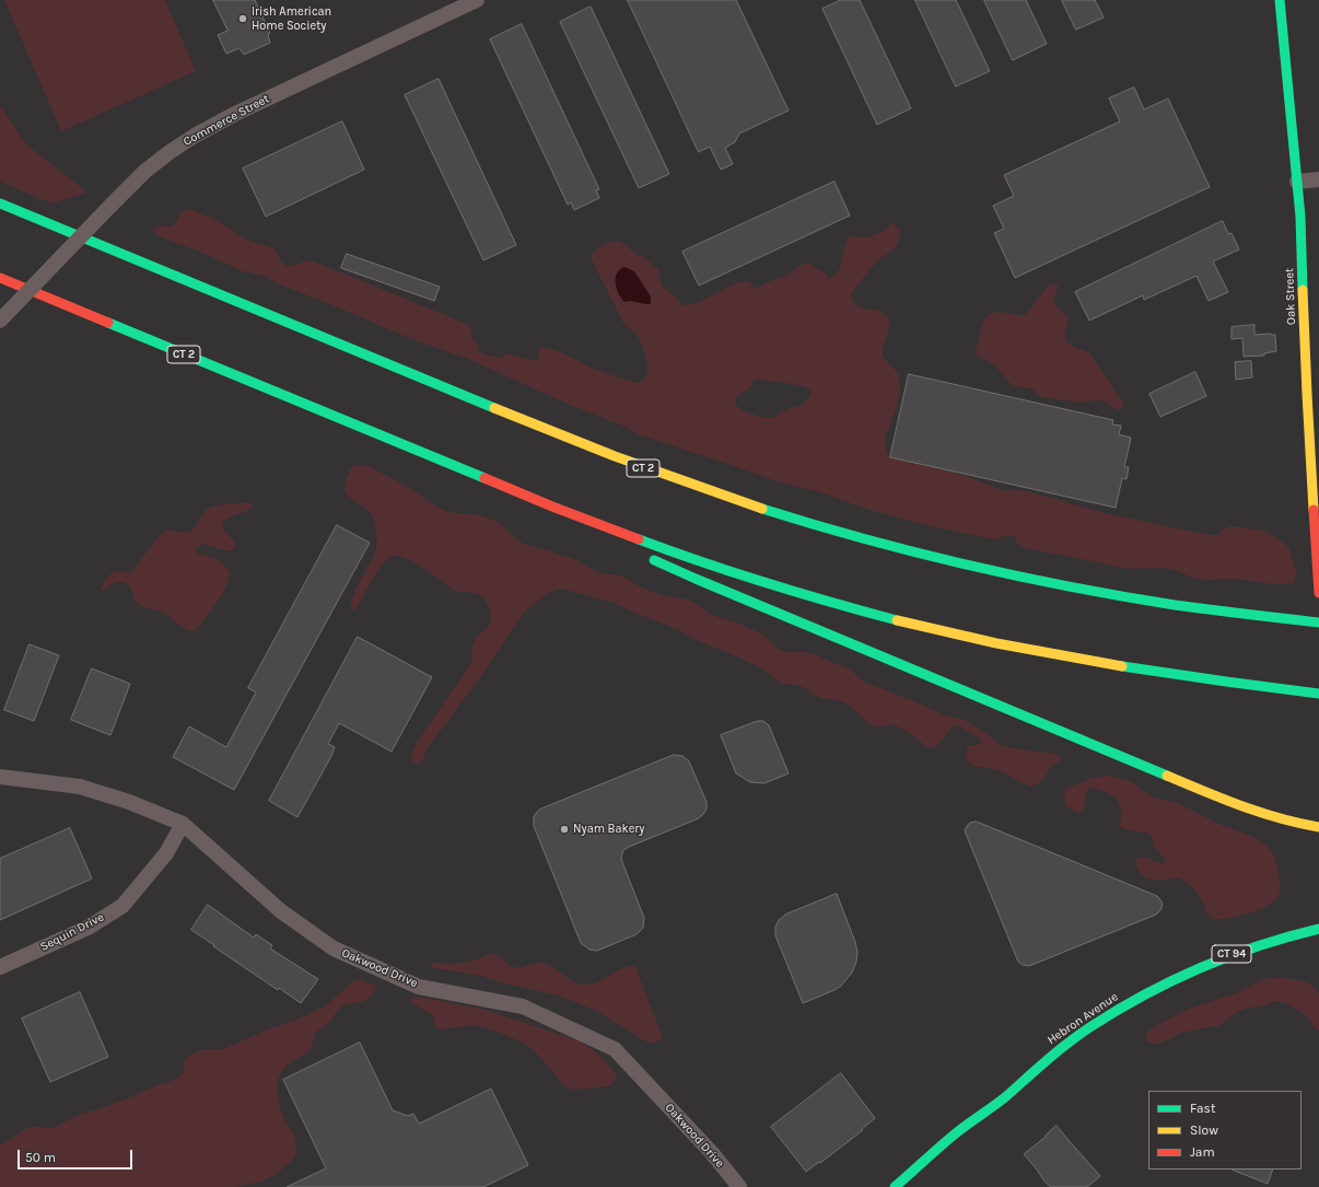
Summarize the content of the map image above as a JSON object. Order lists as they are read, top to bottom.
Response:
{
  "streets": {
    "main road": [
      "Oak Street",
      "CT 2",
      "CT 94",
      "Hebron Avenue"
    ],
    "street": ["Commerce Street", "Sequin Drive", "Oakwood Drive"]
  },
  "crossings": [
    ["Sequin Drive", "Oakwood Drive"]
  ],
  "places": ["Irish American Home Society", "Nyam Bakery"],
  "legend": ["Fast", "Slow", "Jam"],
  "scale_bar": "50 m"
}
